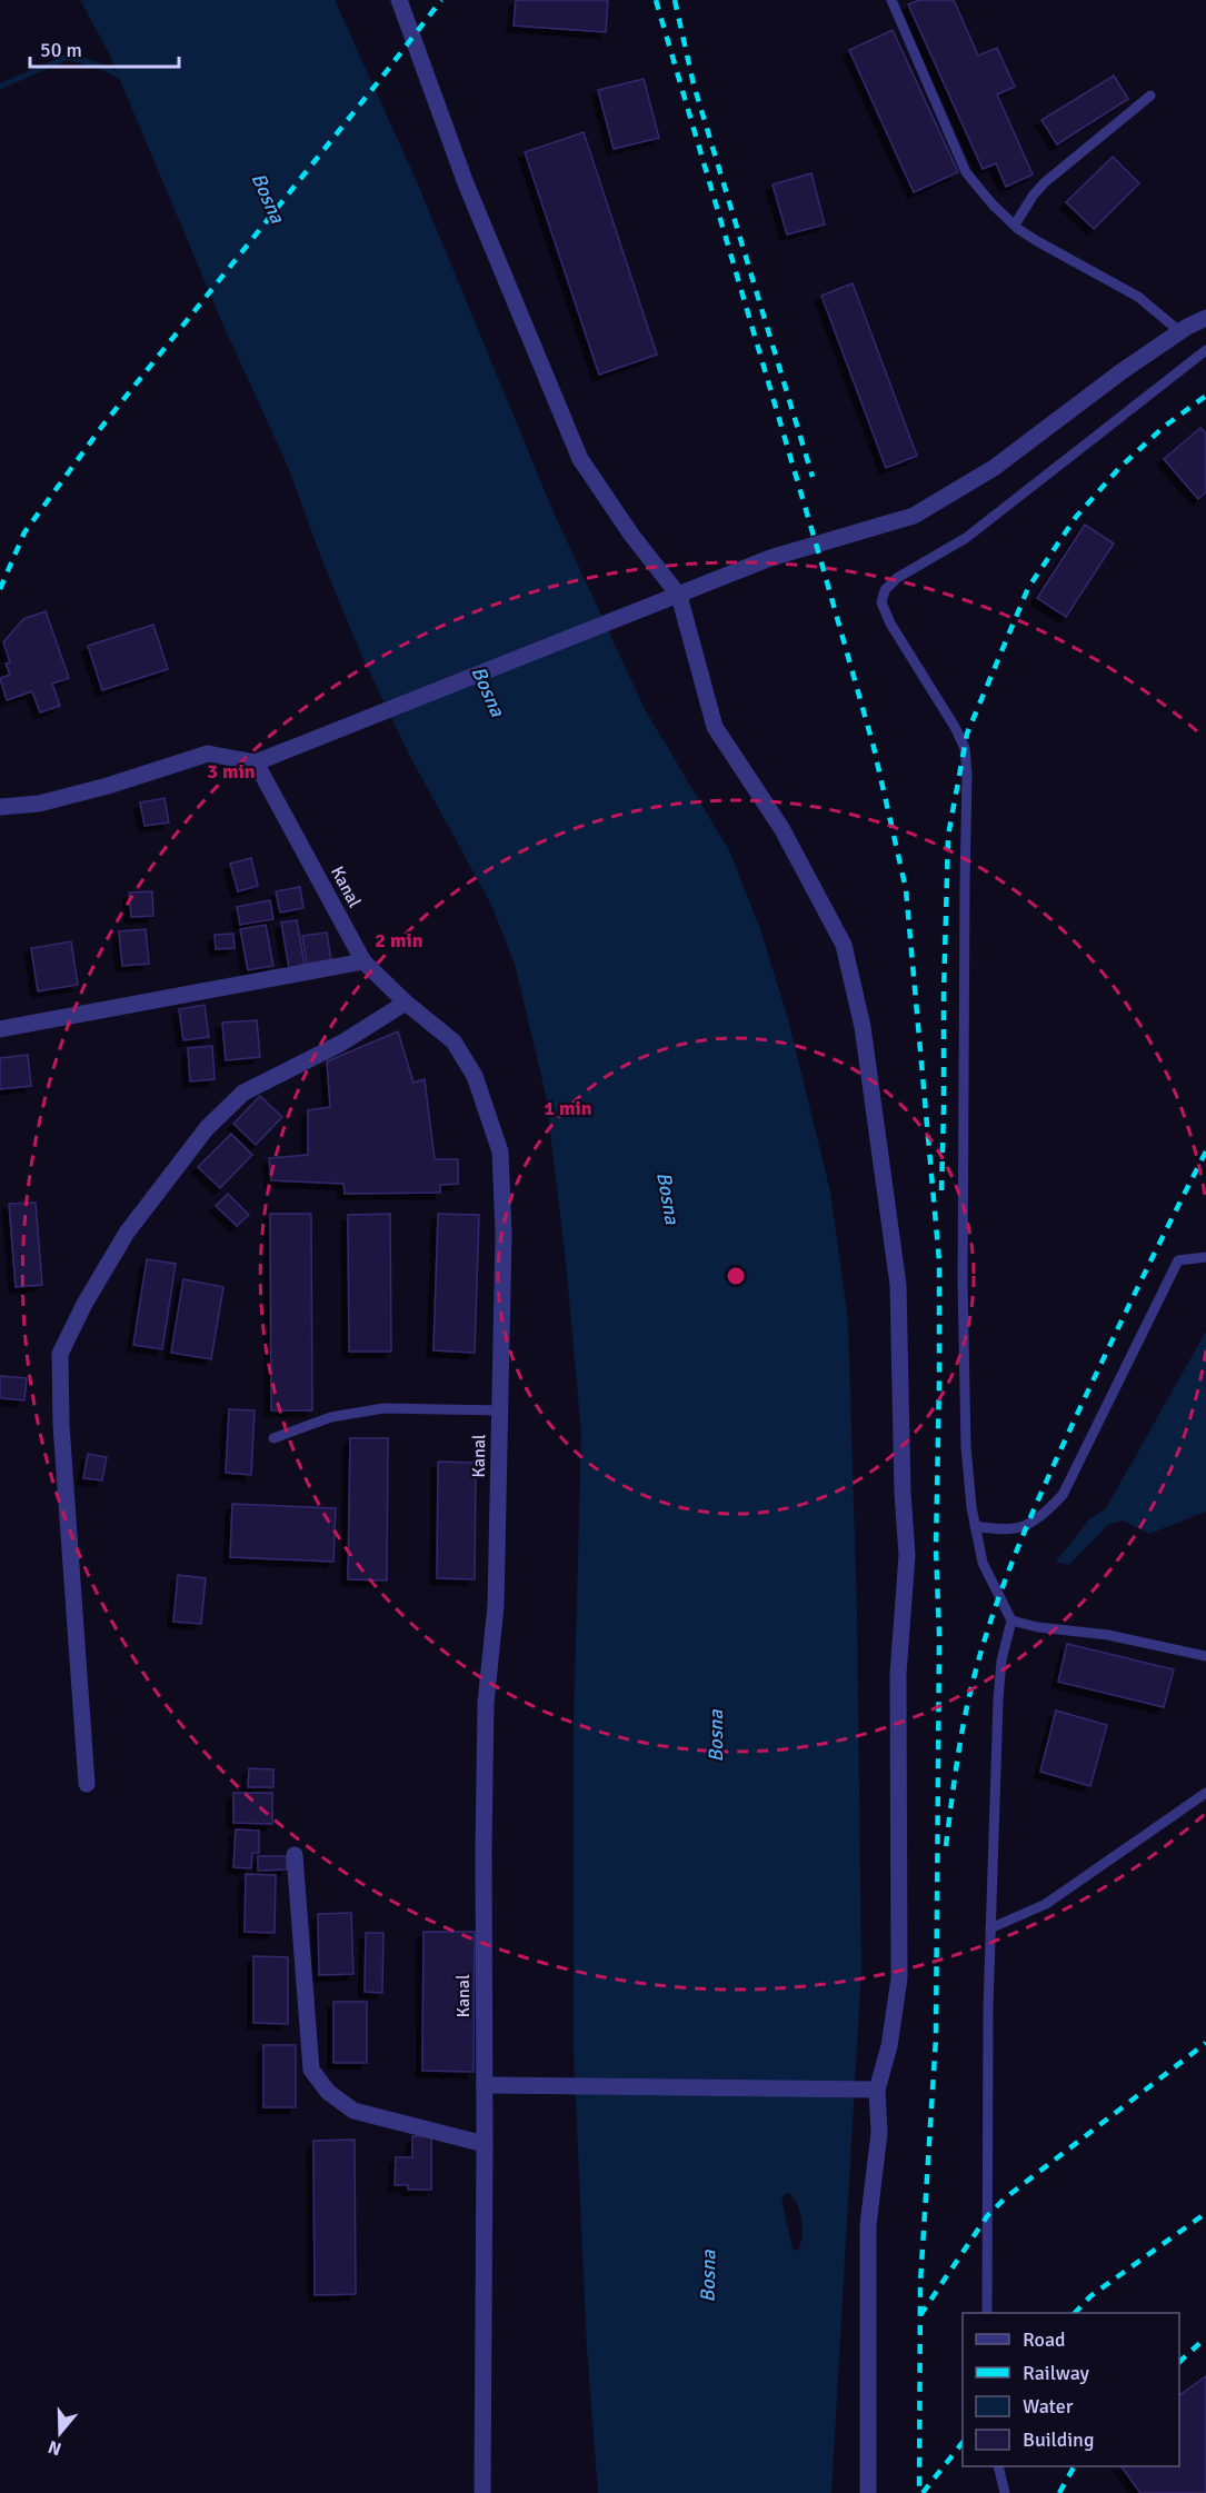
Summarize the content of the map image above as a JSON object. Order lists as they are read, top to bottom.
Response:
{
  "streets": {
    "street": ["Kanal"]
  },
  "water": ["Bosna"],
  "legend": [
    "Road",
    "Railway",
    "Water",
    "Building"
  ],
  "scale_bar": "50 m",
  "north": "bottom",
  "rings": ["3 min", "2 min", "1 min"]
}
